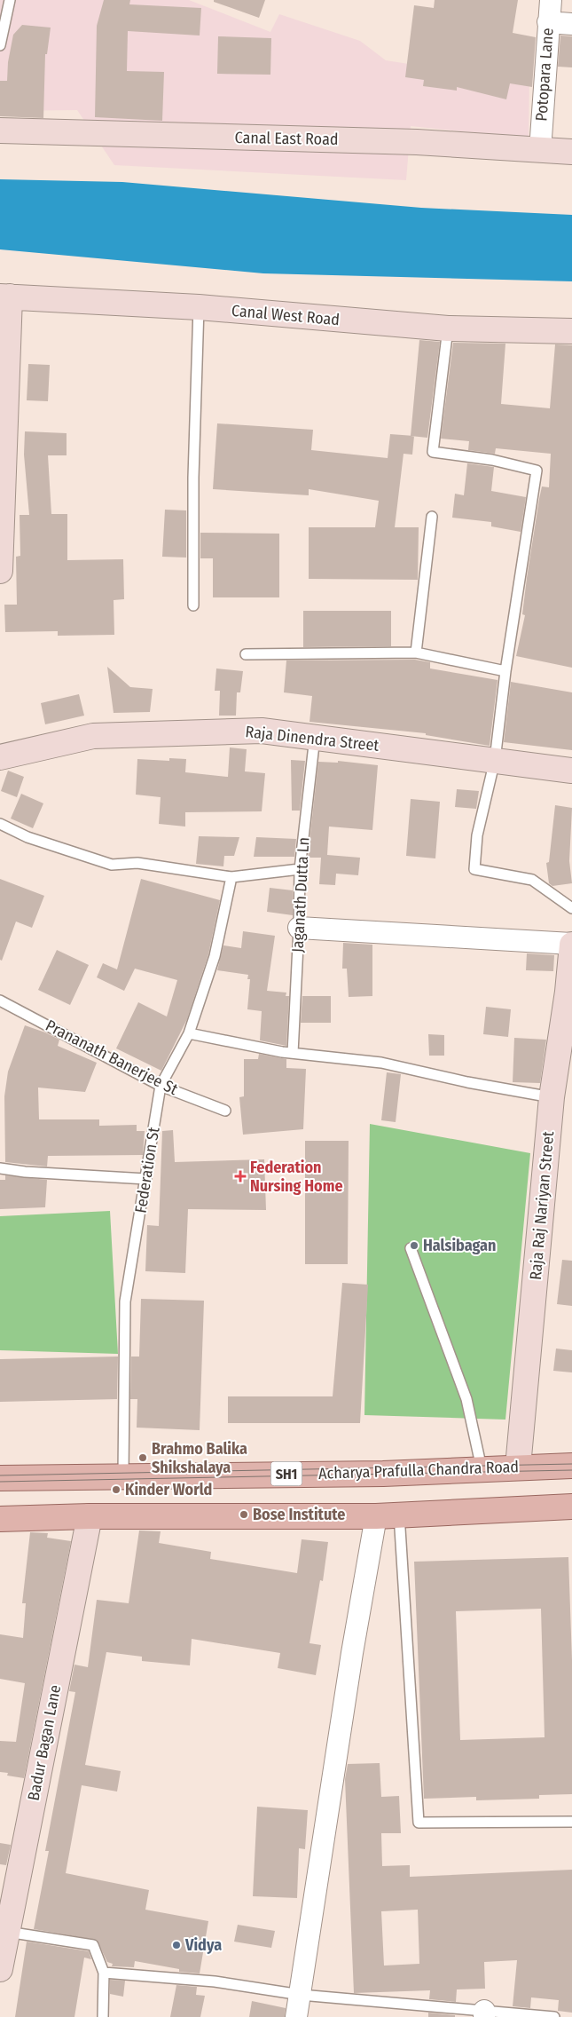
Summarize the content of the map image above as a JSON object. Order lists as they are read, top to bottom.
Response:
{
  "streets": {
    "main road": [
      "Canal East Road",
      "Canal West Road",
      "Raja Dinendra Street",
      "Raja Raj Nariyan Street",
      "Acharya Prafulla Chandra Road",
      "SH1",
      "Badur Bagan Lane"
    ],
    "street": ["Potopara Lane"],
    "lane": ["Jaganath Dutta Ln", "Prananath Banerjee St", "Federation St"]
  },
  "crossings": [
    ["Potopara Lane", "Canal East Road"],
    ["Raja Dinendra Street", "Jaganath Dutta Ln"],
    ["Prananath Banerjee St", "Federation St"],
    ["Federation St", "Acharya Prafulla Chandra Road"],
    ["Raja Raj Nariyan Street", "Acharya Prafulla Chandra Road"]
  ],
  "places": {
    "health": ["Federation Nursing Home"],
    "other": [
      "Halsibagan",
      "Brahmo Balika Shikshalaya",
      "Kinder World",
      "Bose Institute",
      "Vidya"
    ]
  }
}
